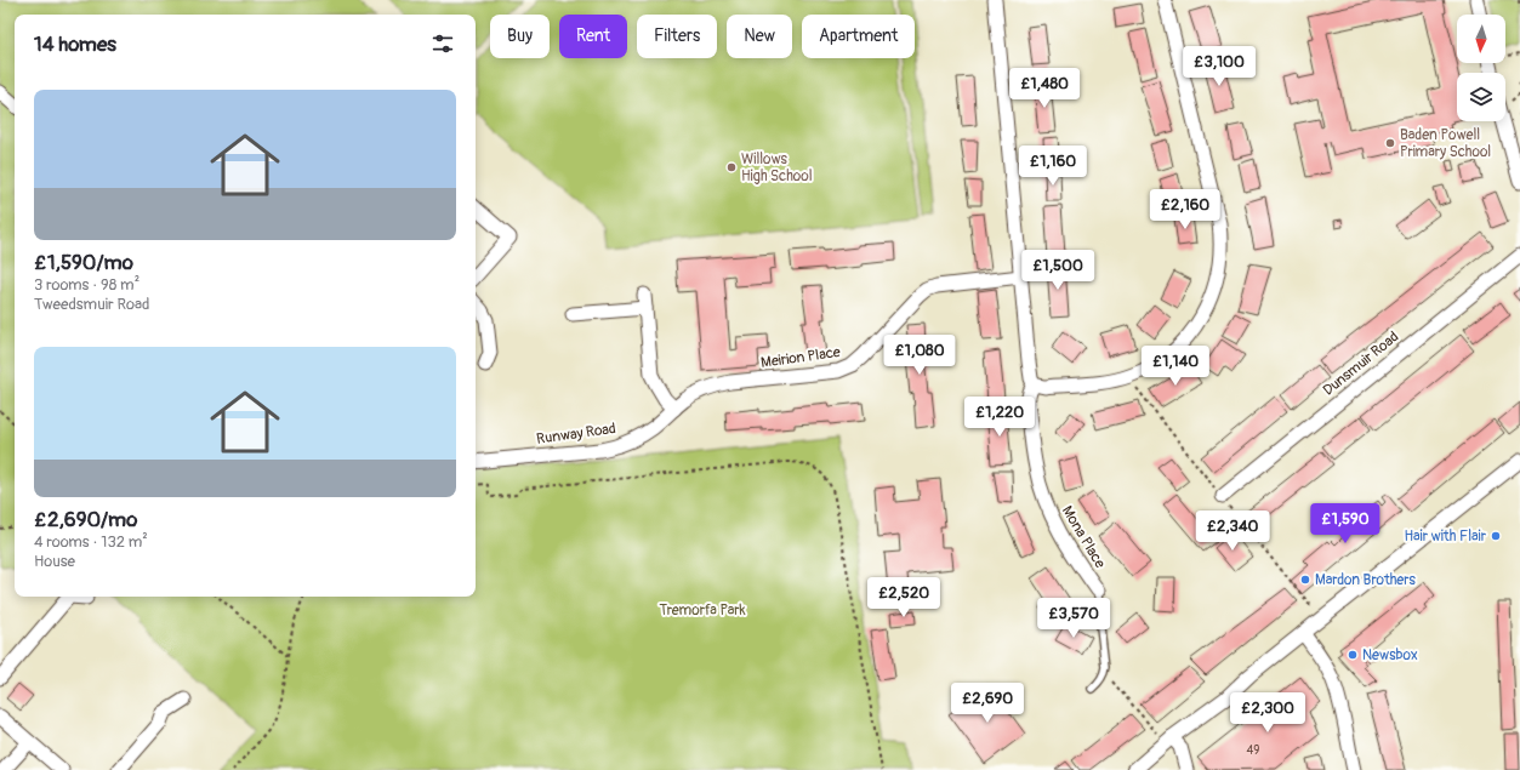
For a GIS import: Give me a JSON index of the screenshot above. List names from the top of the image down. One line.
{"streets":{"street":["Meirion Place","Dunsmuir Road","Runway Road","Mona Place"]},"crossings":[["Meirion Place","Runway Road"]],"parks":["Tremorfa Park"],"places":["Baden Powell Primary School","Willows High School","Hair with Flair","Mardon Brothers","Newsbox"],"house_numbers":["49"],"north":"bottom","page":{"chip":["Buy","Rent","Filters","New","Apartment"],"heading":"14 homes","price":["£3,100","£1,480","£1,160","£2,160","£1,500","£1,080","£1,140","£1,220","£1,590","£2,340","£2,520","£3,570","£2,690","£2,300"],"list":[{"name":"£1,590/mo","note":"3 rooms · 98 m² · Tweedsmuir Road"},{"name":"£2,690/mo","note":"4 rooms · 132 m² · House"}]}}
